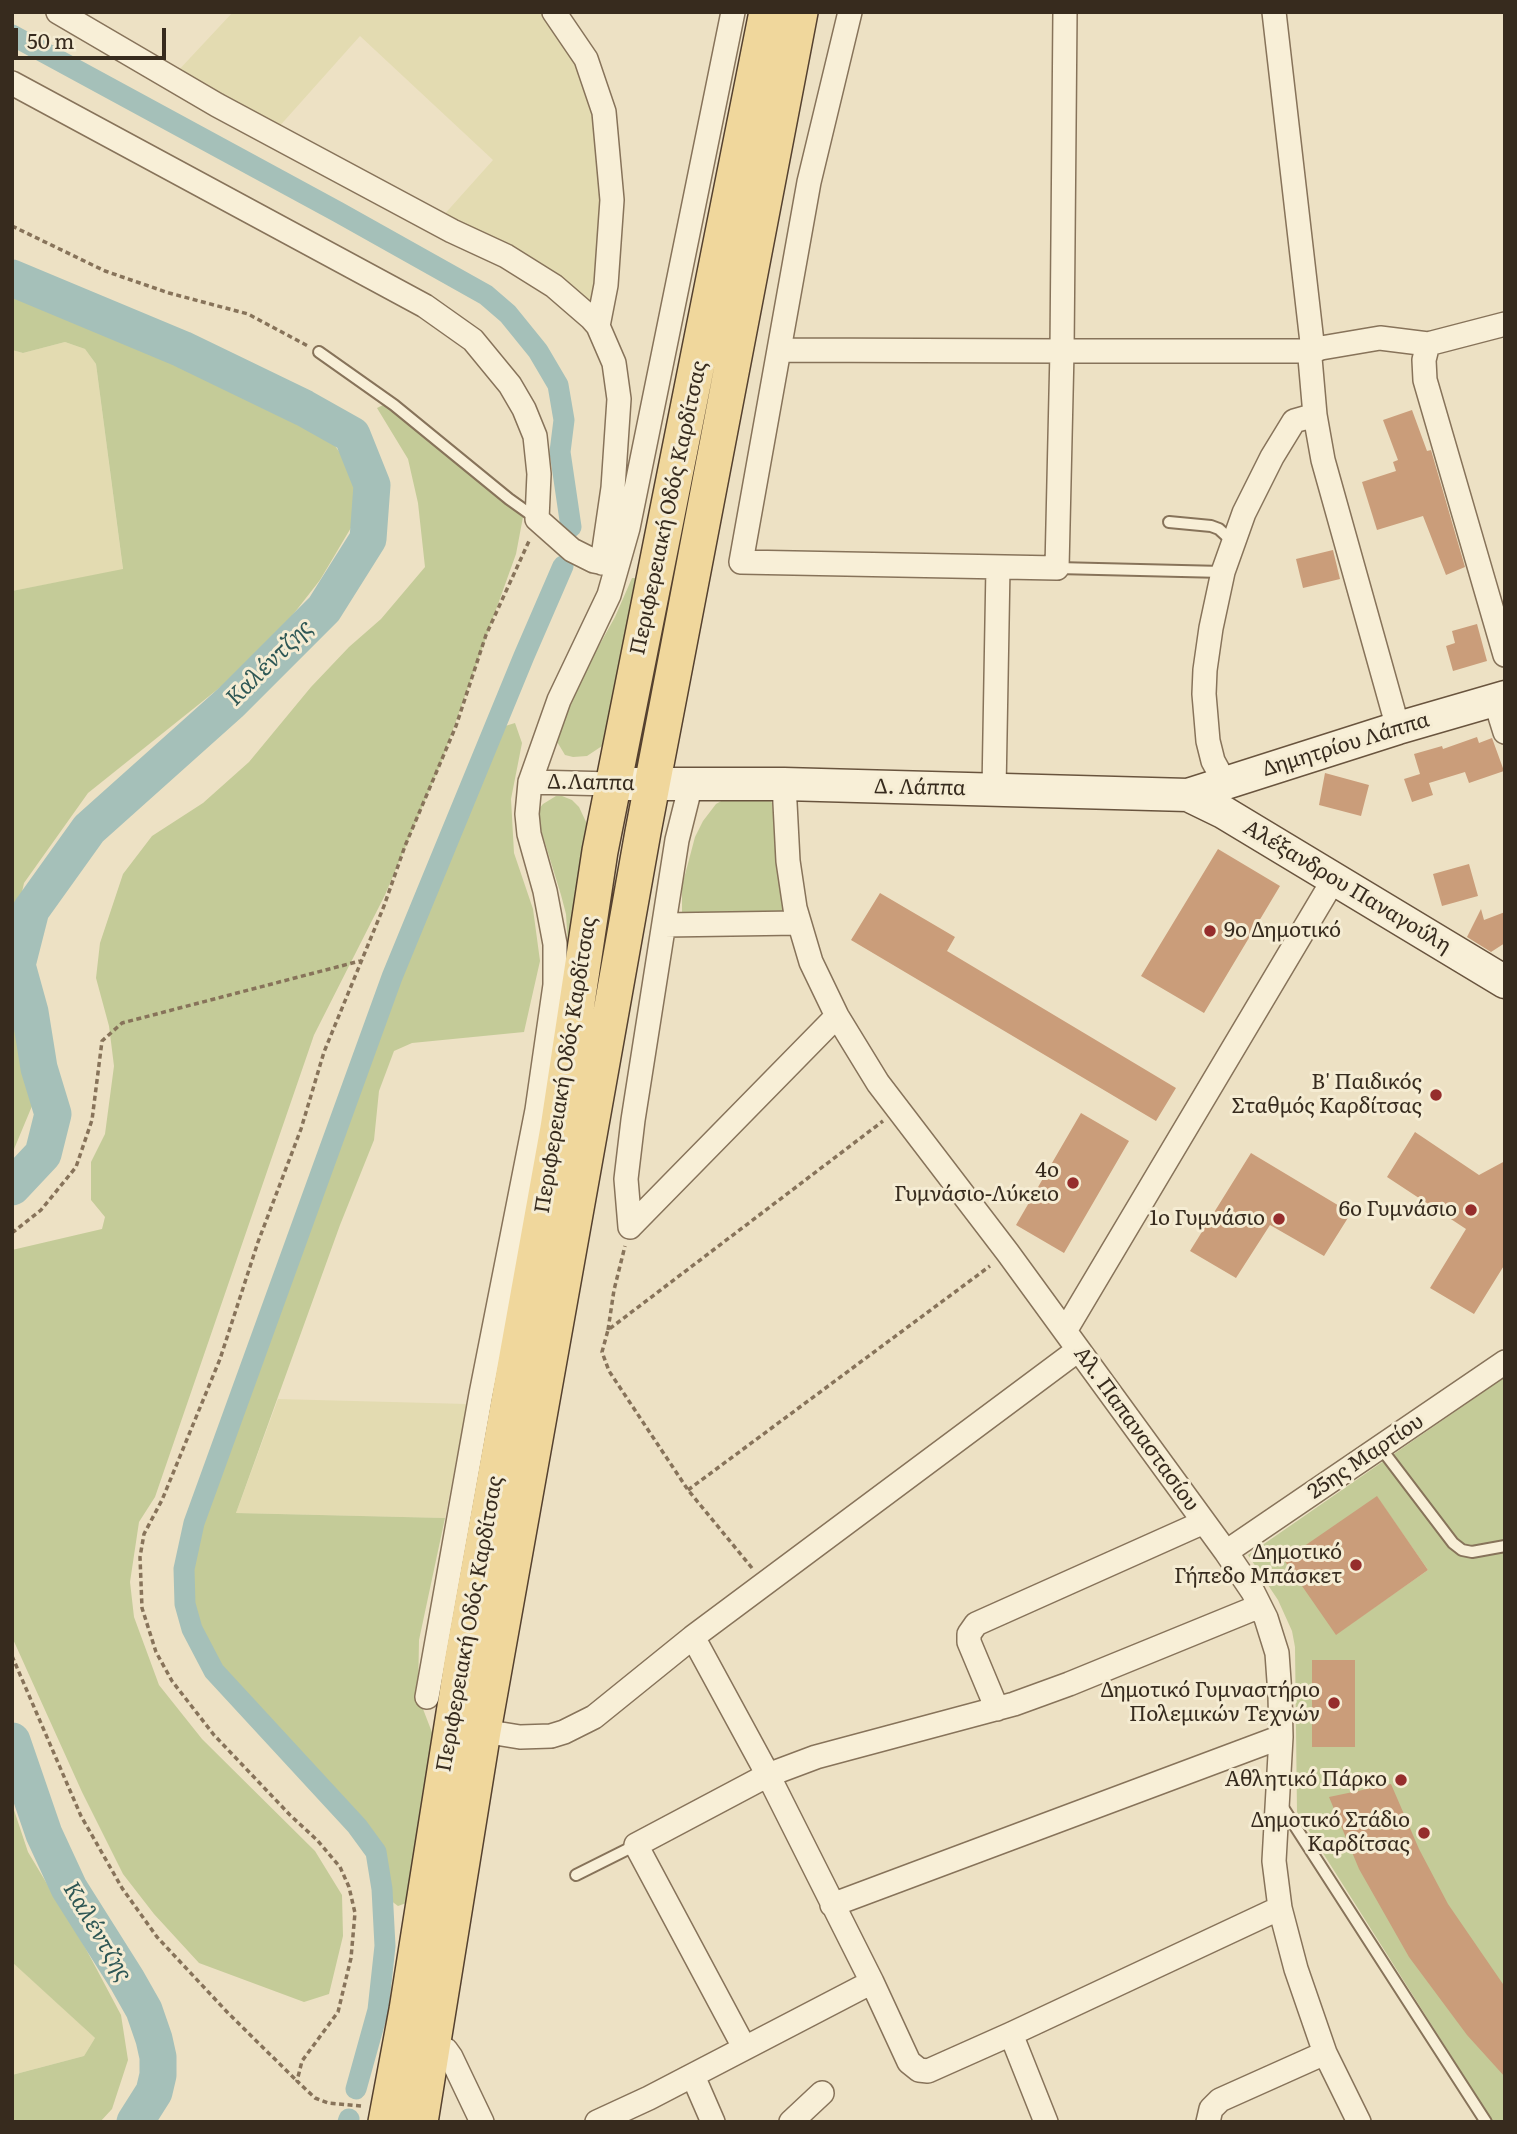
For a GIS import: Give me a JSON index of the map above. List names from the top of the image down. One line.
{"streets":{"main road":["Περιφερειακή Οδός Καρδίτσας"],"street":["Δημητρίου Λάππα","Δ.Λαππα","Δ. Λάππα","Αλέξανδρου Παναγούλη","Αλ. Παπαναστασίου","25ης Μαρτίου"]},"crossings":[["Περιφερειακή Οδός Καρδίτσας","Δ.Λαππα"],["Περιφερειακή Οδός Καρδίτσας","Δ. Λάππα"],["Δημητρίου Λάππα","Δ. Λάππα"],["Δημητρίου Λάππα","Αλέξανδρου Παναγούλη"],["Δ.Λαππα","Δ. Λάππα"],["Δ. Λάππα","Αλέξανδρου Παναγούλη"],["Δ. Λάππα","Αλ. Παπαναστασίου"],["Αλ. Παπαναστασίου","25ης Μαρτίου"]],"water":["Καλέντζης"],"places":["9ο Δημοτικό","Β' Παιδικός Σταθμός Καρδίτσας","4ο Γυμνάσιο-Λύκειο","6ο Γυμνάσιο","1ο Γυμνάσιο","Δημοτικό Γήπεδο Μπάσκετ","Δημοτικό Γυμναστήριο Πολεμικών Τεχνών","Αθλητικό Πάρκο","Δημοτικό Στάδιο Καρδίτσας"],"scale_bar":"50 m"}
